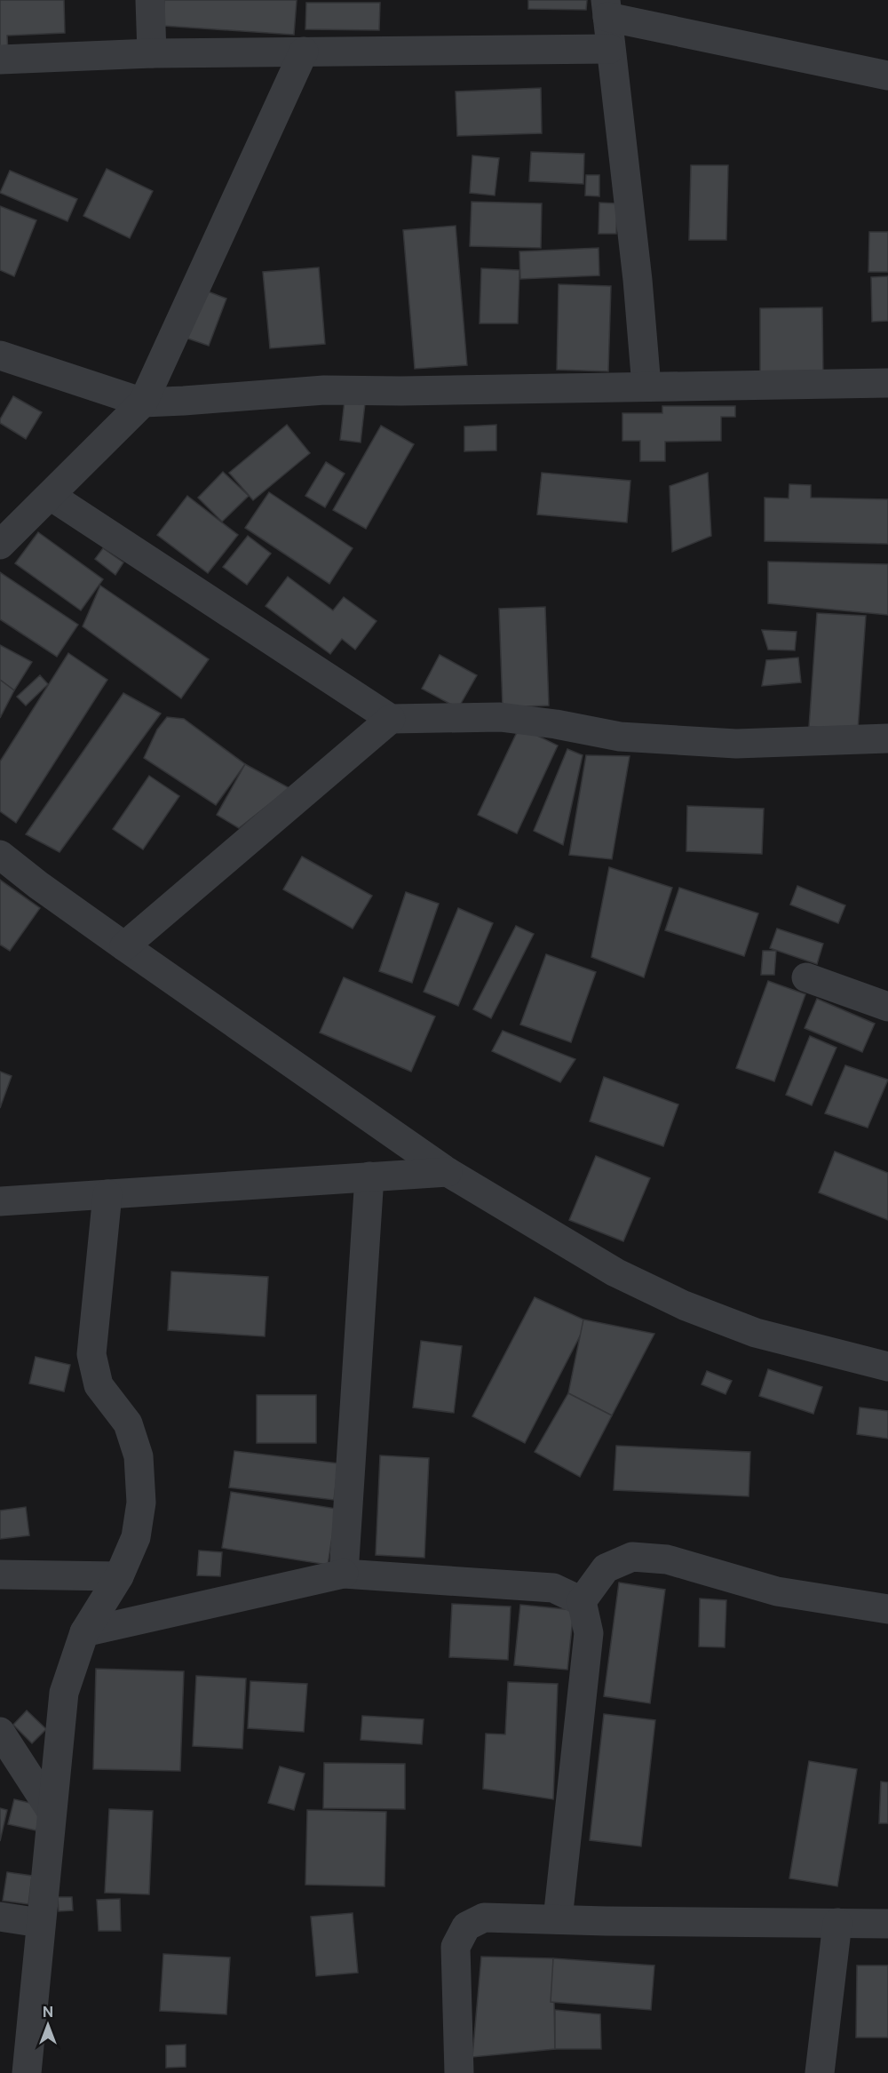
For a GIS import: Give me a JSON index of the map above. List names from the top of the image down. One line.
{"north":"top"}
